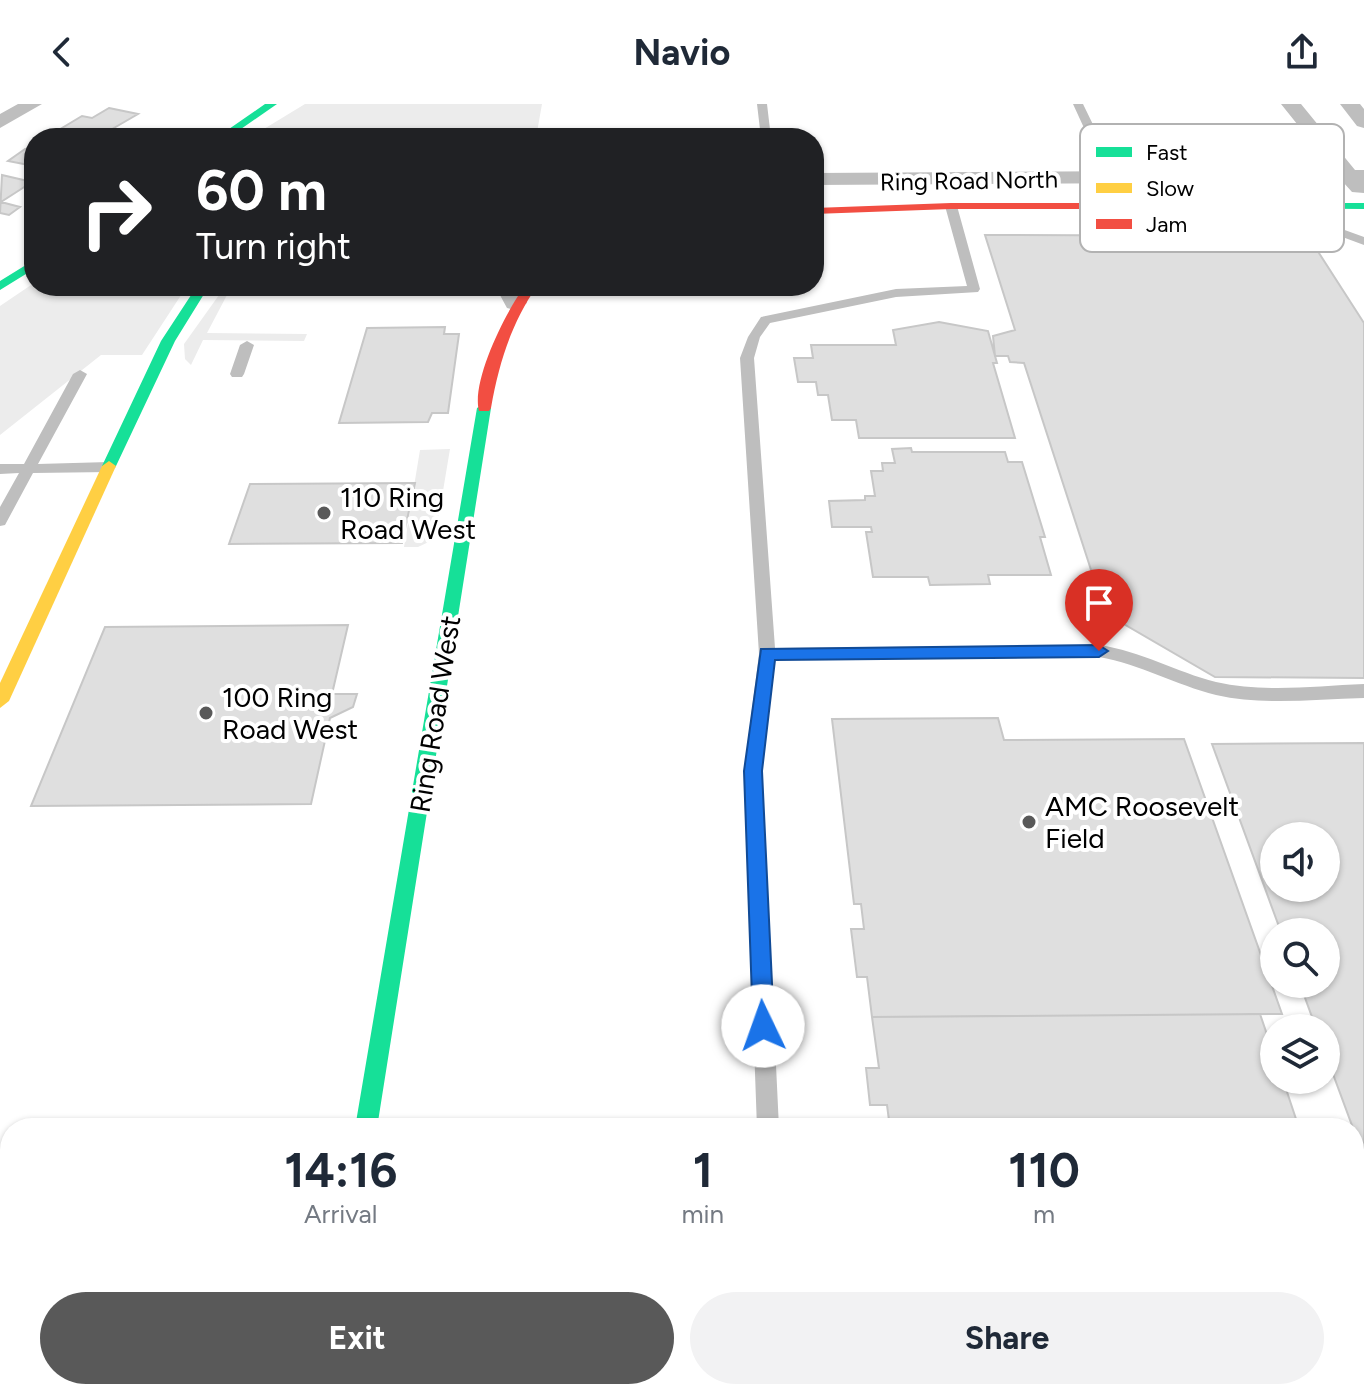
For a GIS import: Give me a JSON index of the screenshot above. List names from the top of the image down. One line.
{"streets":{"street":["Ring Road North","Ring Road West"]},"places":["110 Ring Road West","100 Ring Road West","AMC Roosevelt Field"],"legend":["Fast","Slow","Jam"],"page":{"header":"Navio","turn":["60 m","Turn right"],"eta":["14:16","Arrival","1","min","110","m"],"buttons":["Exit","Share"]}}
